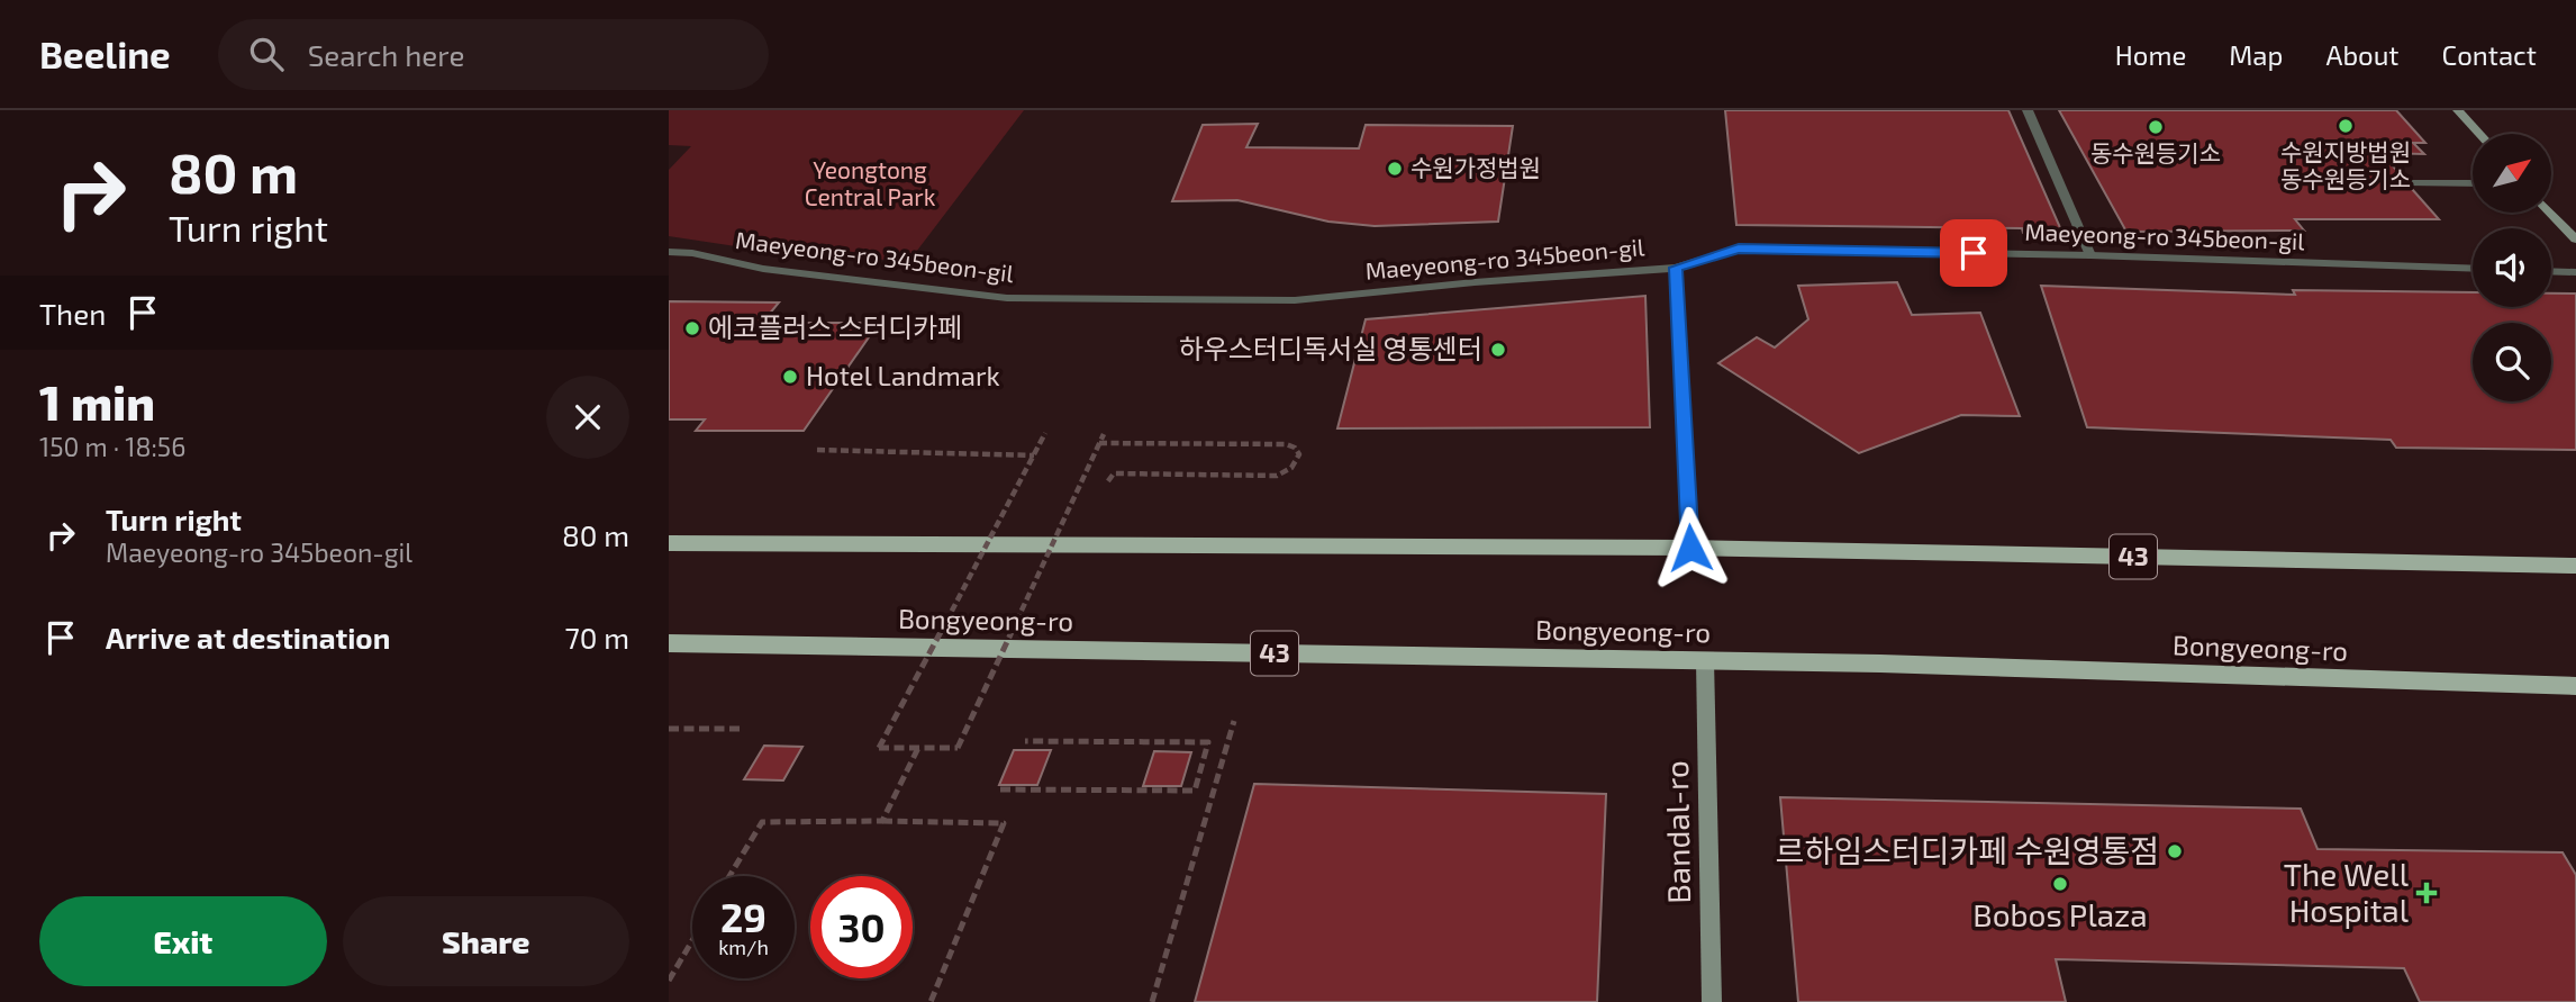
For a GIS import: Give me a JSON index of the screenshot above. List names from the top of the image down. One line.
{"streets":{"main road":["43","Bongyeong-ro"],"street":["Maeyeong-ro 345beon-gil","Bandal-ro"]},"crossings":[["Bongyeong-ro","Bandal-ro"]],"parks":["Yeongtong Central Park"],"places":{"other":["수원지방법원 동수원등기소","동수원등기소","수원가정법원","에코플러스 스터디카페","하우스터디독서실 영통센터","Hotel Landmark","르하임스터디카페 수원영통점","Bobos Plaza"],"health":["The Well Hospital"]},"north":"top right","page":{"header":"Beeline","search":"Search here","nav":["Home","Map","About","Contact"],"turn":["80 m","Turn right"],"then":"Then","heading":["1 min","150 m · 18:56"],"list":[{"name":"Turn right","note":"Maeyeong-ro 345beon-gil","value":"80 m"},{"name":"Arrive at destination","value":"70 m"}],"speed":"29 km/h","limit":"30","buttons":["Exit","Share"]}}
